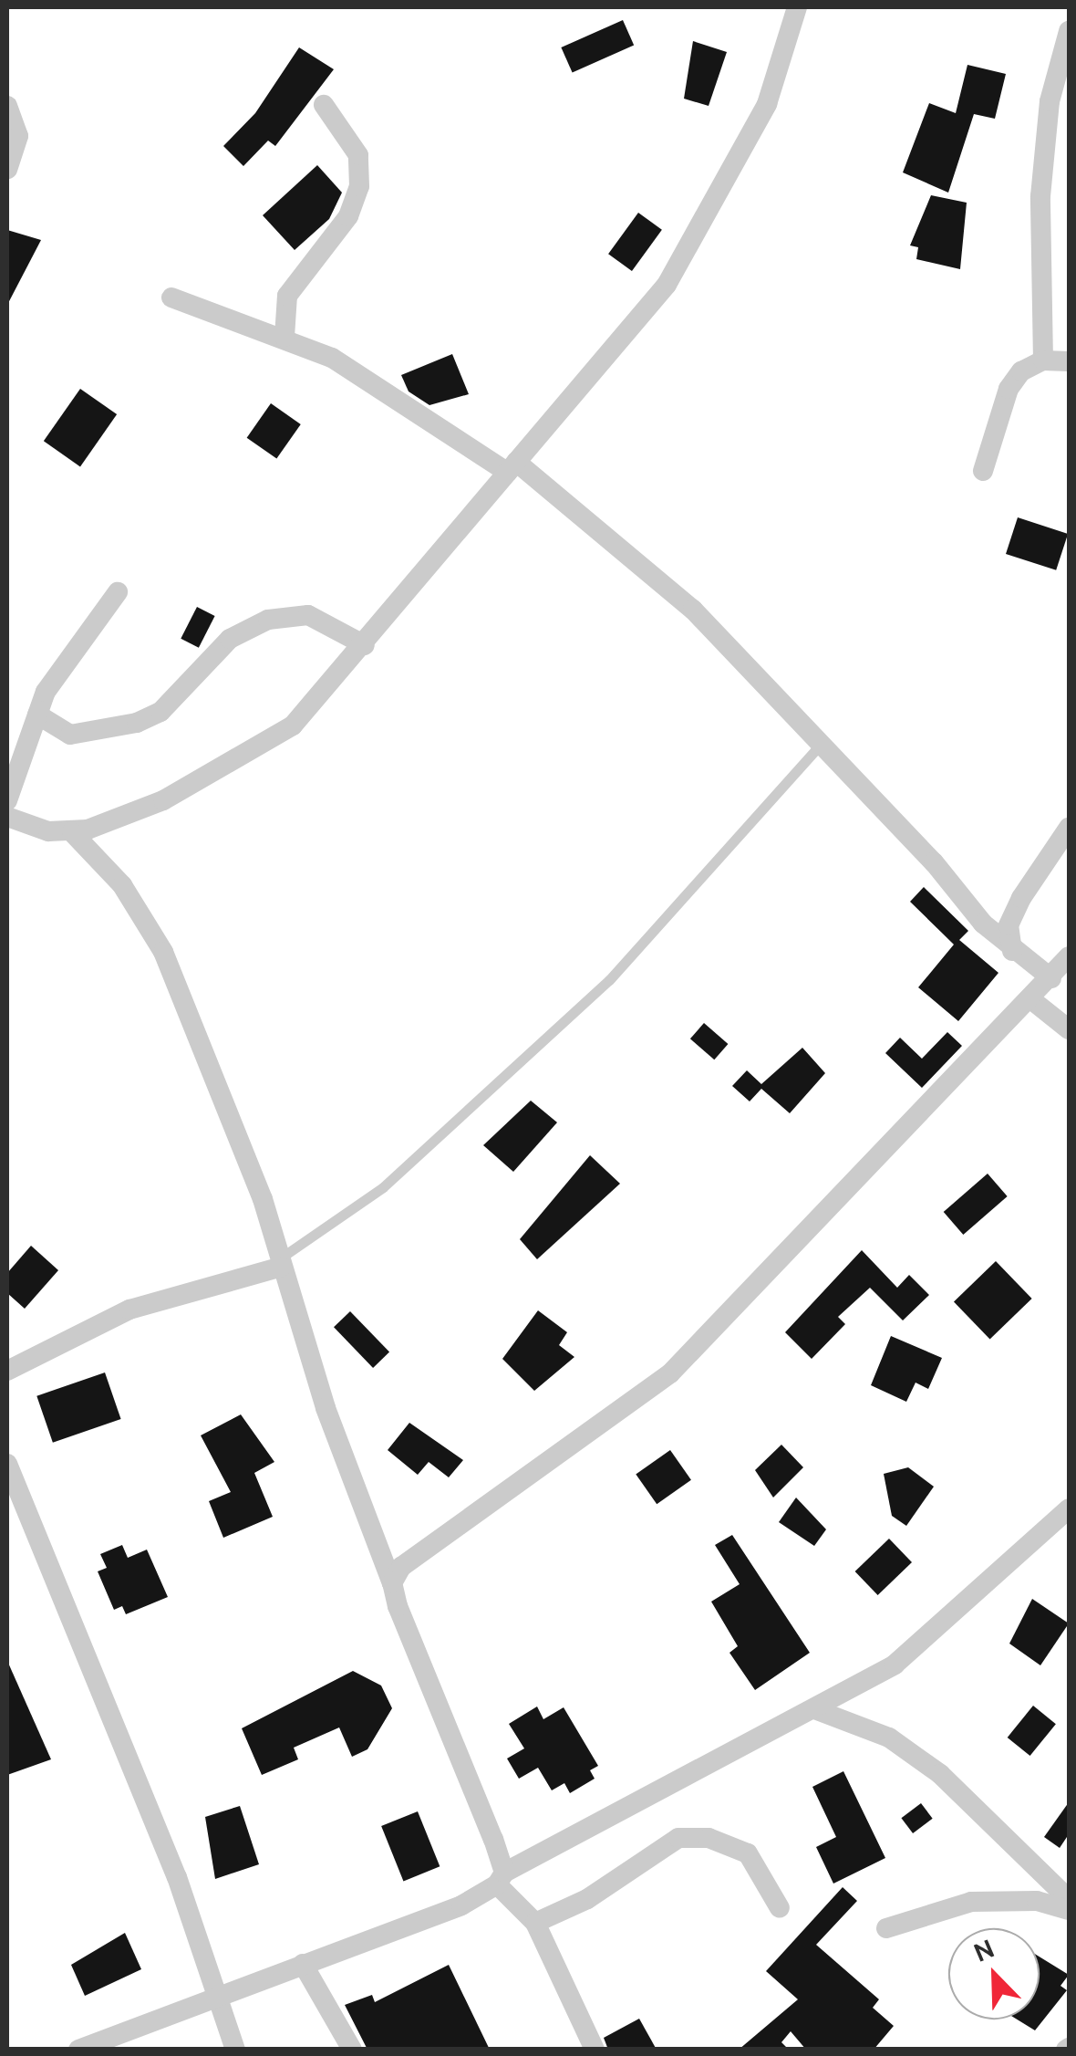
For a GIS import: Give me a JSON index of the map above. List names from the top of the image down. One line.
{"north":"top left"}
